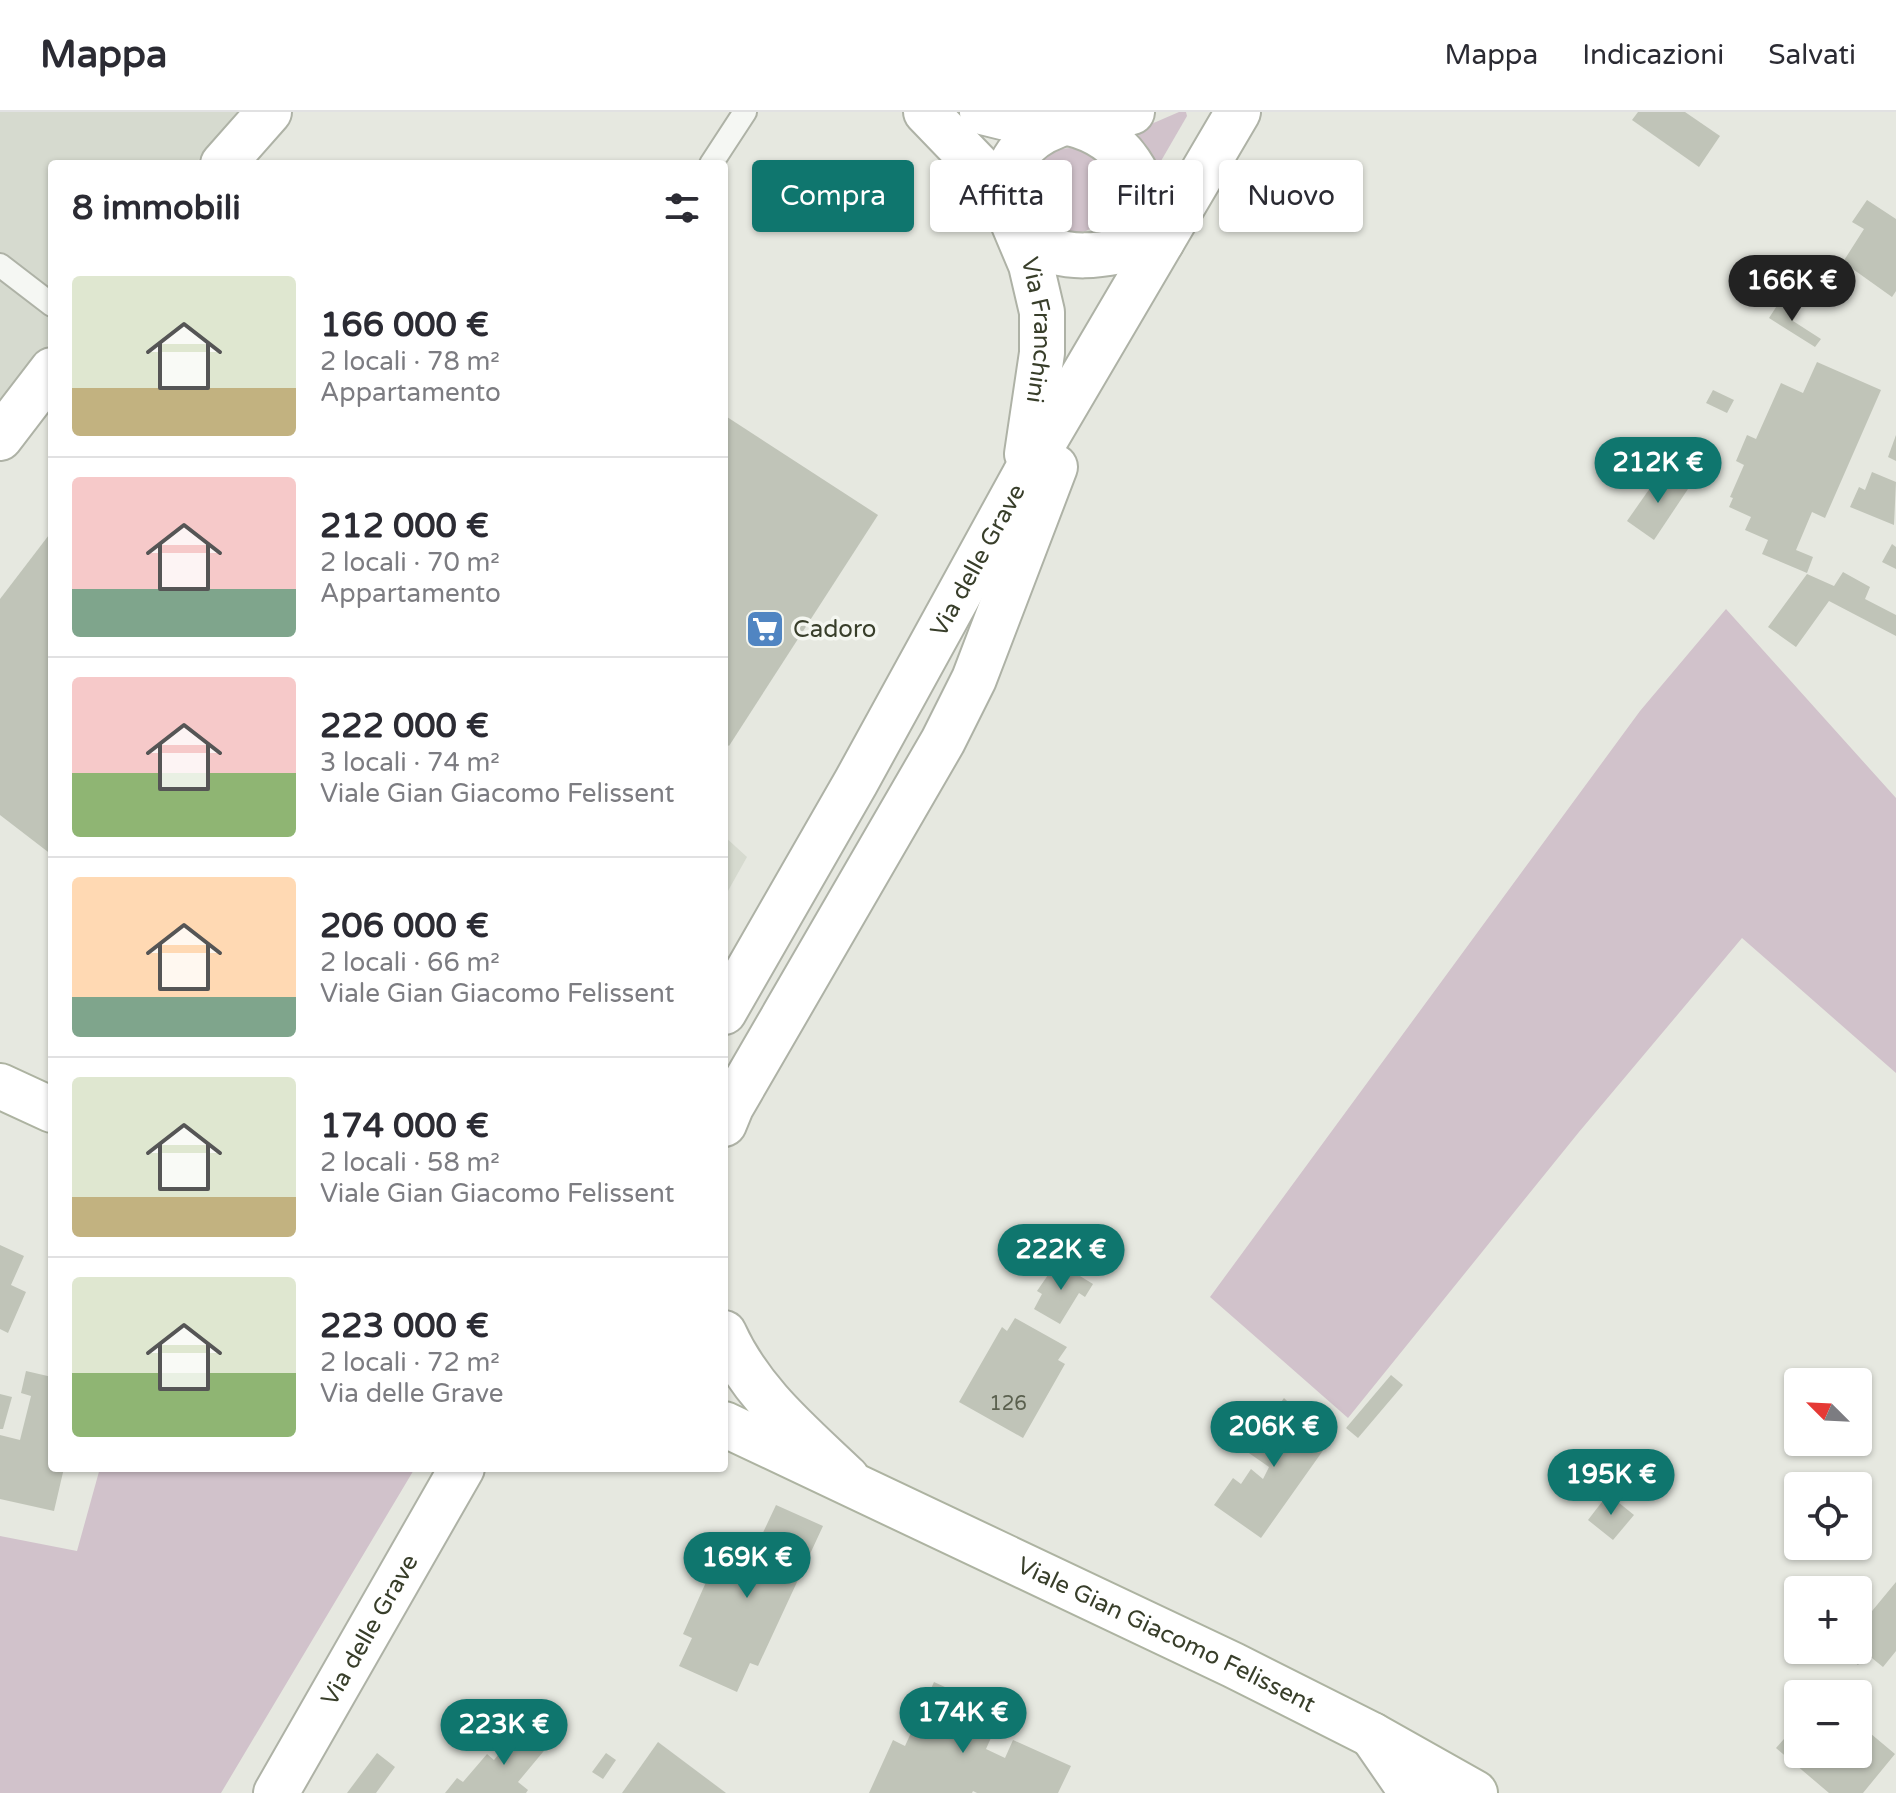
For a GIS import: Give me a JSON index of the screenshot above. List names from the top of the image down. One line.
{"streets":{"main road":["Via Franchini","Via delle Grave","Viale Gian Giacomo Felissent"]},"crossings":[["Via Franchini","Via delle Grave"]],"places":{"supermarket":["Cadoro"]},"house_numbers":["126"],"north":"top left","page":{"header":"Mappa","nav":["Mappa","Indicazioni","Salvati"],"chip":["Compra","Affitta","Filtri","Nuovo"],"heading":"8 immobili","price":["166K €","212K €","222K €","206K €","195K €","169K €","174K €","223K €"],"list":[{"name":"166 000 €","note":"2 locali · 78 m² · Appartamento"},{"name":"212 000 €","note":"2 locali · 70 m² · Appartamento"},{"name":"222 000 €","note":"3 locali · 74 m² · Viale Gian Giacomo Felissent"},{"name":"206 000 €","note":"2 locali · 66 m² · Viale Gian Giacomo Felissent"},{"name":"174 000 €","note":"2 locali · 58 m² · Viale Gian Giacomo Felissent"},{"name":"223 000 €","note":"2 locali · 72 m² · Via delle Grave"}],"map_buttons":["+","−"]}}
